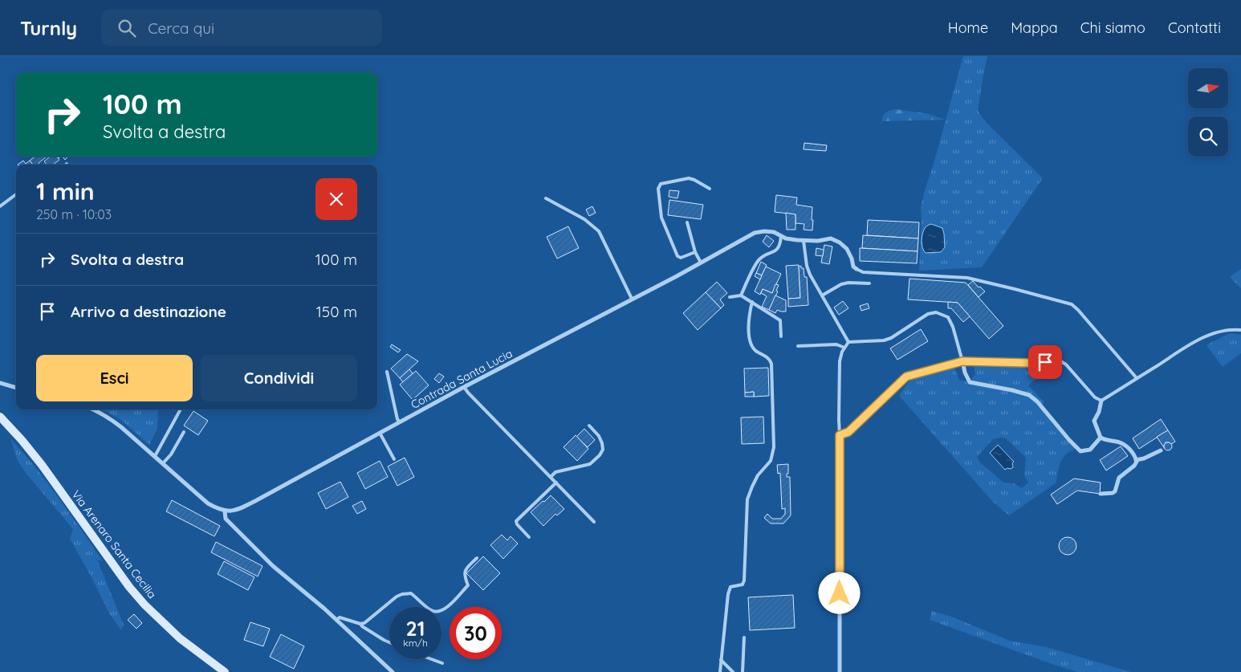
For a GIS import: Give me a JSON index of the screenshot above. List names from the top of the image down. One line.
{"streets":{"street":["Contrada Santa Lucia","Via Arenaro Santa Cecilia"]},"north":"right","page":{"header":"Turnly","search":"Cerca qui","nav":["Home","Mappa","Chi siamo","Contatti"],"turn":["100 m","Svolta a destra"],"heading":["1 min","250 m · 10:03"],"list":[{"name":"Svolta a destra","value":"100 m"},{"name":"Arrivo a destinazione","value":"150 m"}],"buttons":["Esci","Condividi"],"speed":"21 km/h","limit":"30"}}
